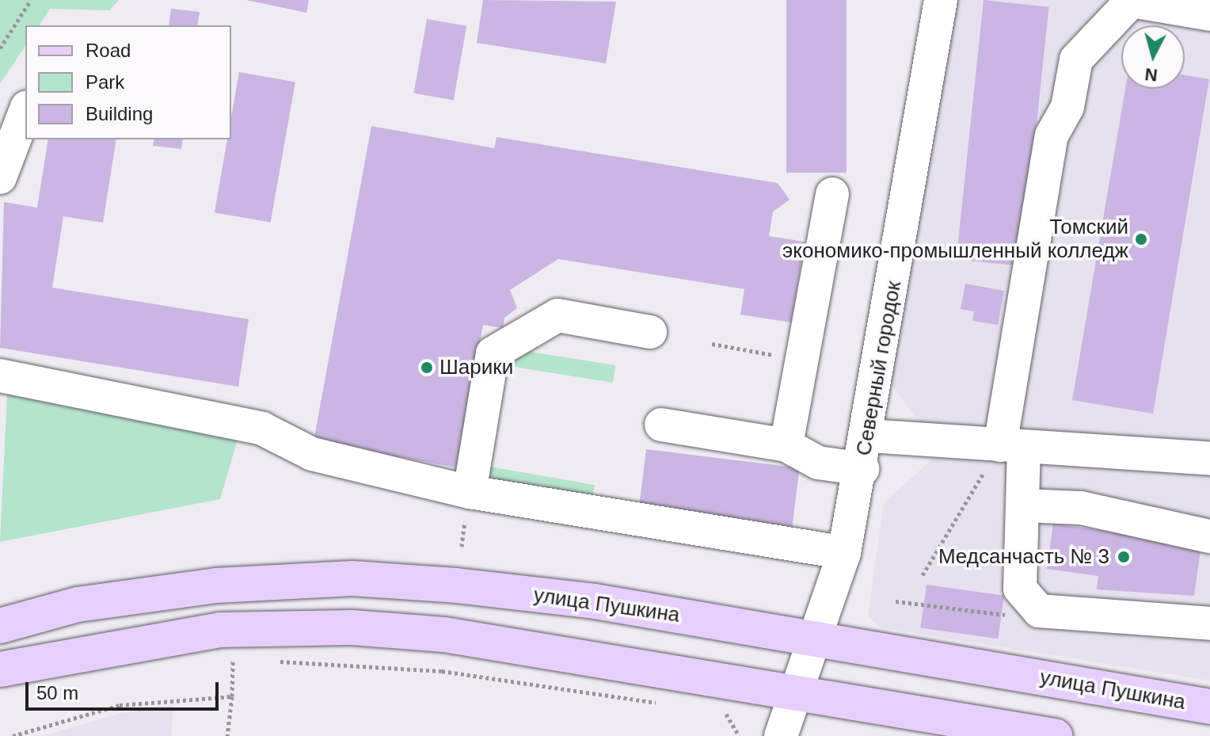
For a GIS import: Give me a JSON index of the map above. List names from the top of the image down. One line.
{"streets":{"main road":["улица Пушкина"],"street":["Северный городок"]},"crossings":[["Северный городок","улица Пушкина"]],"places":["Томский экономико-промышленный колледж","Шарики","Медсанчасть № 3"],"legend":["Road","Park","Building"],"scale_bar":"50 m","north":"bottom"}
